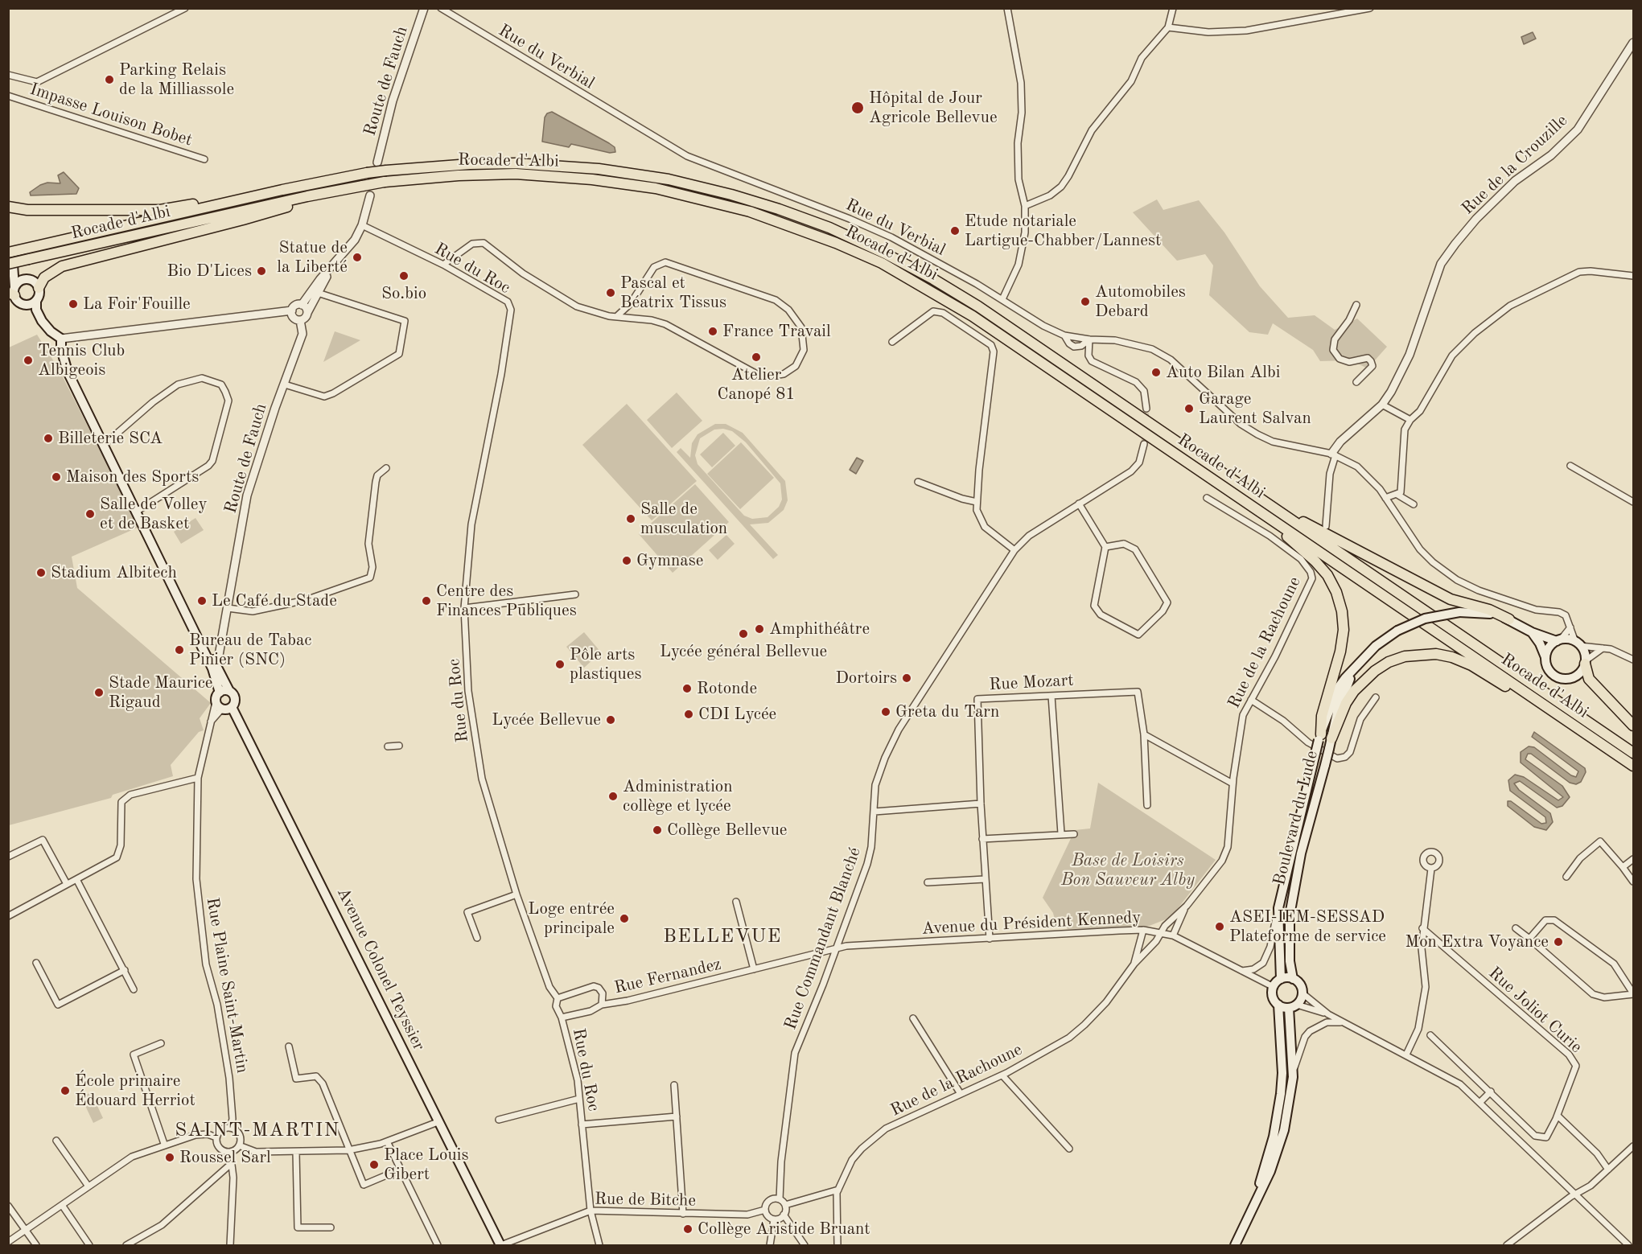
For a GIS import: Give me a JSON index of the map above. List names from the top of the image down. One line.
{"streets":{"highway":["Rocade d'Albi"],"main road":["Boulevard du Lude","Avenue Colonel Teyssier"],"street":["Rue du Verbial","Route de Fauch","Impasse Louison Bobet","Rue de la Crouzille","Rue du Roc","Rue de la Rachoune","Rue Mozart","Avenue du Président Kennedy","Rue Commandant Blanché","Rue Fernandez","Rue Plaine Saint-Martin","Rue Joliot Curie","Rue de Bitche"]},"crossings":[["Rue du Verbial","Rue de la Crouzille"],["Rue du Verbial","Boulevard du Lude"],["Rue du Roc","Rue Fernandez"],["Rue du Roc","Rue de Bitche"],["Rue de la Rachoune","Avenue du Président Kennedy"],["Boulevard du Lude","Avenue du Président Kennedy"],["Avenue du Président Kennedy","Rue Commandant Blanché"],["Avenue du Président Kennedy","Rue Fernandez"],["Rue Commandant Blanché","Rue Fernandez"],["Rue Commandant Blanché","Rue de Bitche"],["Avenue Colonel Teyssier","Rue Plaine Saint-Martin"],["Avenue Colonel Teyssier","Rue de Bitche"]],"districts":["BELLEVUE","SAINT-MARTIN"],"parks":["Base de Loisirs Bon Sauveur Alby"],"places":["Parking Relais de la Milliassole","Hôpital de Jour Agricole Bellevue","Etude notariale Lartigue-Chabber/Lannest","Statue de la Liberté","Bio D'Lices","So.bio","Pascal et Béatrix Tissus","Automobiles Debard","La Foir'Fouille","France Travail","Atelier Canopé 81","Tennis Club Albigeois","Auto Bilan Albi","Garage Laurent Salvan","Billeterie SCA","Maison des Sports","Salle de Volley et de Basket","Salle de musculation","Gymnase","Stadium Albitech","Le Café du Stade","Centre des Finances Publiques","Amphithéâtre","Lycée général Bellevue","Bureau de Tabac Pinier (SNC)","Pôle arts plastiques","Dortoirs","Rotonde","Stade Maurice Rigaud","Greta du Tarn","CDI Lycée","Lycée Bellevue","Administration collège et lycée","Collège Bellevue","Loge entrée principale","ASEI-IEM-SESSAD Plateforme de service","Mon Extra Voyance","École primaire Édouard Herriot","Roussel Sarl","Place Louis Gibert","Collège Aristide Bruant"]}
